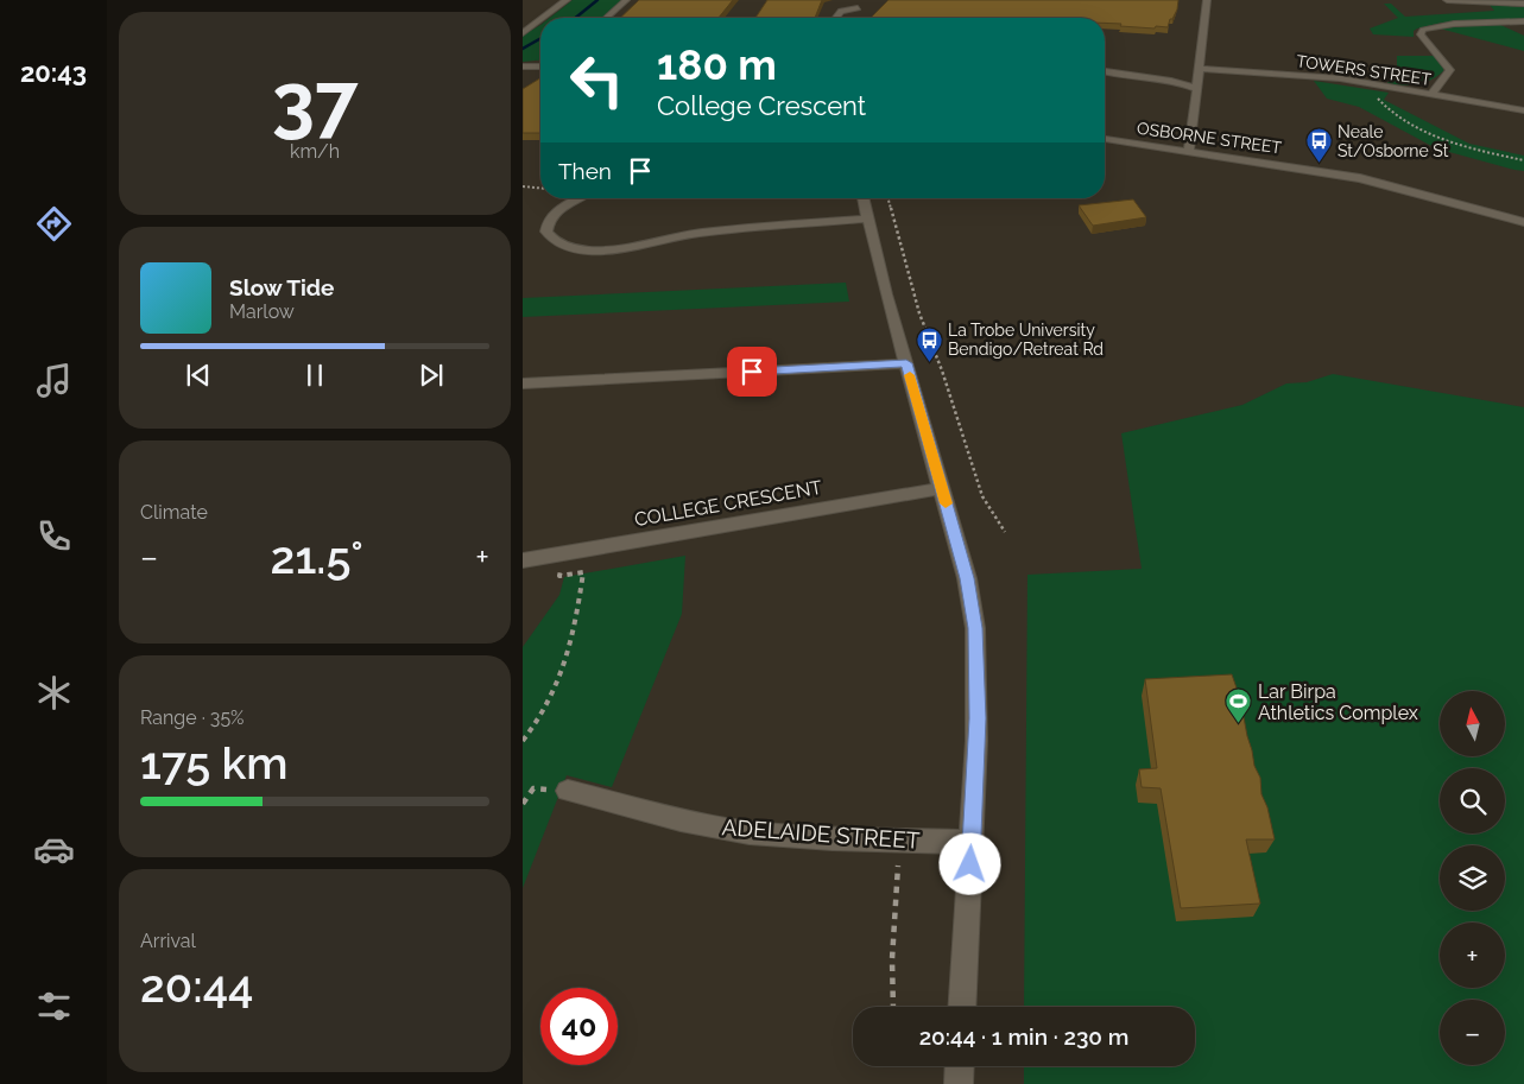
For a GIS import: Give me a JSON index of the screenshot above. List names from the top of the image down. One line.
{"streets":{"street":["TOWERS STREET","OSBORNE STREET","COLLEGE CRESCENT","ADELAIDE STREET"]},"places":{"bus stop":["Neale St/Osborne St","La Trobe University Bendigo/Retreat Rd"],"sports":["Lar Birpa Athletics Complex"]},"north":"top","page":{"tabs":"20:43","tile":[["37","km/h"],"Climate",["Range · 35%","175 km"],["Arrival","20:44"]],"turn":["180 m","College Crescent"],"then":"Then","song":["Slow Tide","Marlow"],"heat":["−","21.5°","+"],"map_buttons":["+","−"],"limit":"40","trip":"20:44 · 1 min · 230 m"}}
